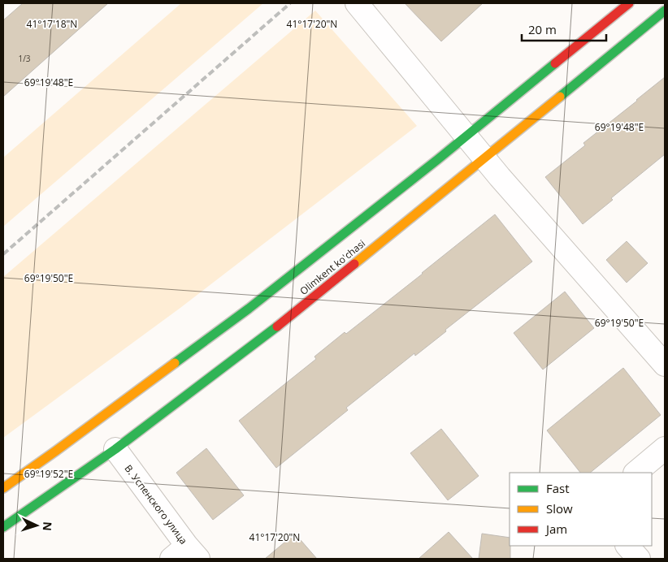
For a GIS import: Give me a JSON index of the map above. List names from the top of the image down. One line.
{"streets":{"main road":["Olimkent ko'chasi"],"street":["В. Успенского улица"]},"crossings":[["Olimkent ko'chasi","В. Успенского улица"]],"house_numbers":["1/3"],"legend":["Fast","Slow","Jam"],"scale_bar":"20 m","north":"right","coordinates":["41°17'18\"N","41°17'20\"N","69°19'48\"E","69°19'50\"E","69°19'52\"E"]}
